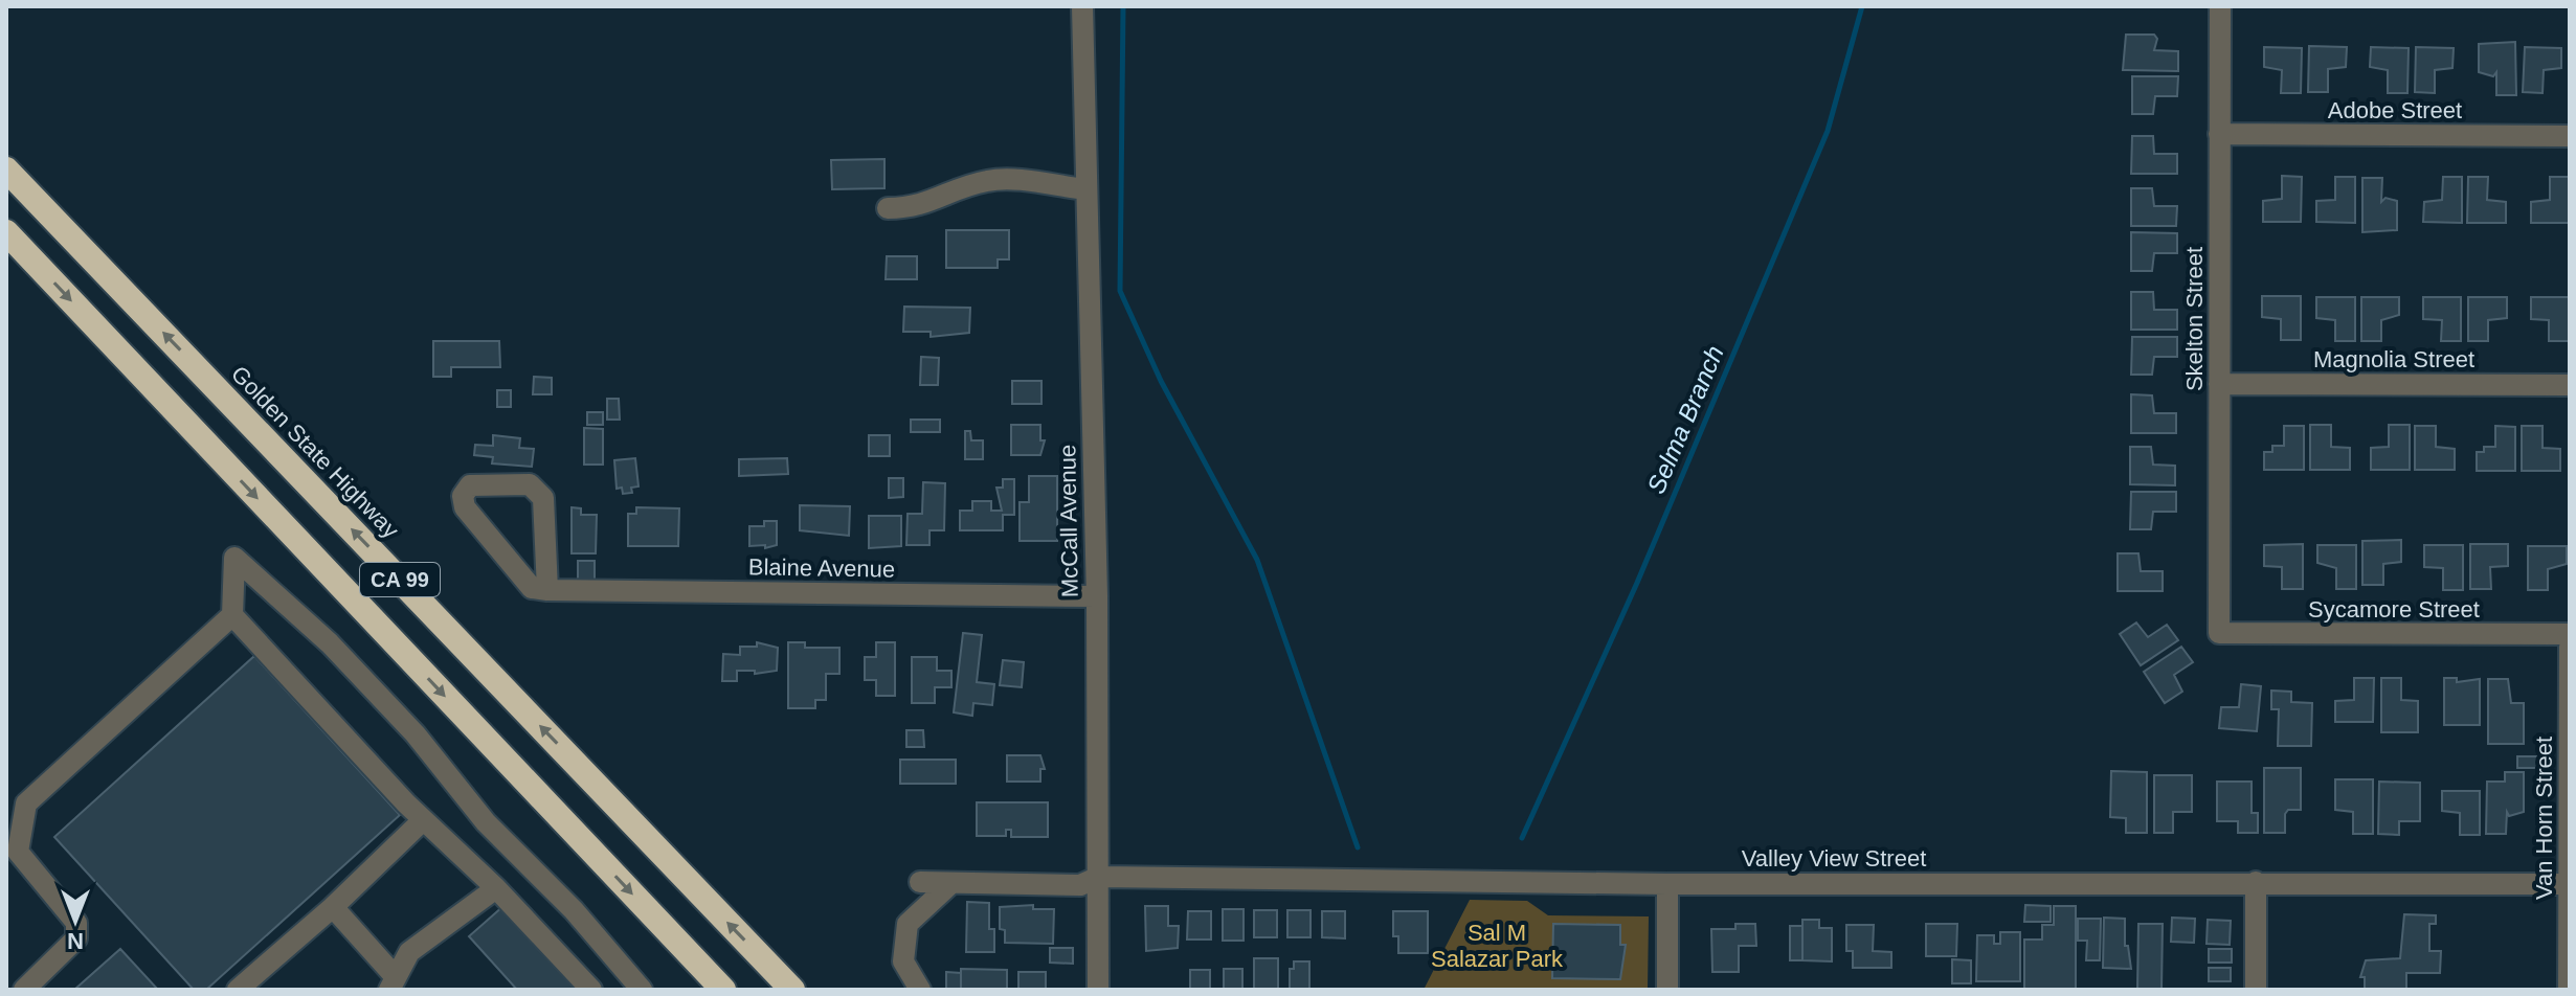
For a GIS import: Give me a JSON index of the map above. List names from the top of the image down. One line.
{"streets":{"highway":["Golden State Highway","CA 99"],"street":["Adobe Street","Skelton Street","Magnolia Street","McCall Avenue","Blaine Avenue","Sycamore Street","Van Horn Street","Valley View Street"]},"crossings":[["Adobe Street","Skelton Street"],["Skelton Street","Magnolia Street"],["Skelton Street","Sycamore Street"],["McCall Avenue","Blaine Avenue"],["McCall Avenue","Valley View Street"],["Van Horn Street","Valley View Street"]],"water":["Selma Branch"],"parks":["Sal M Salazar Park"],"north":"bottom"}
